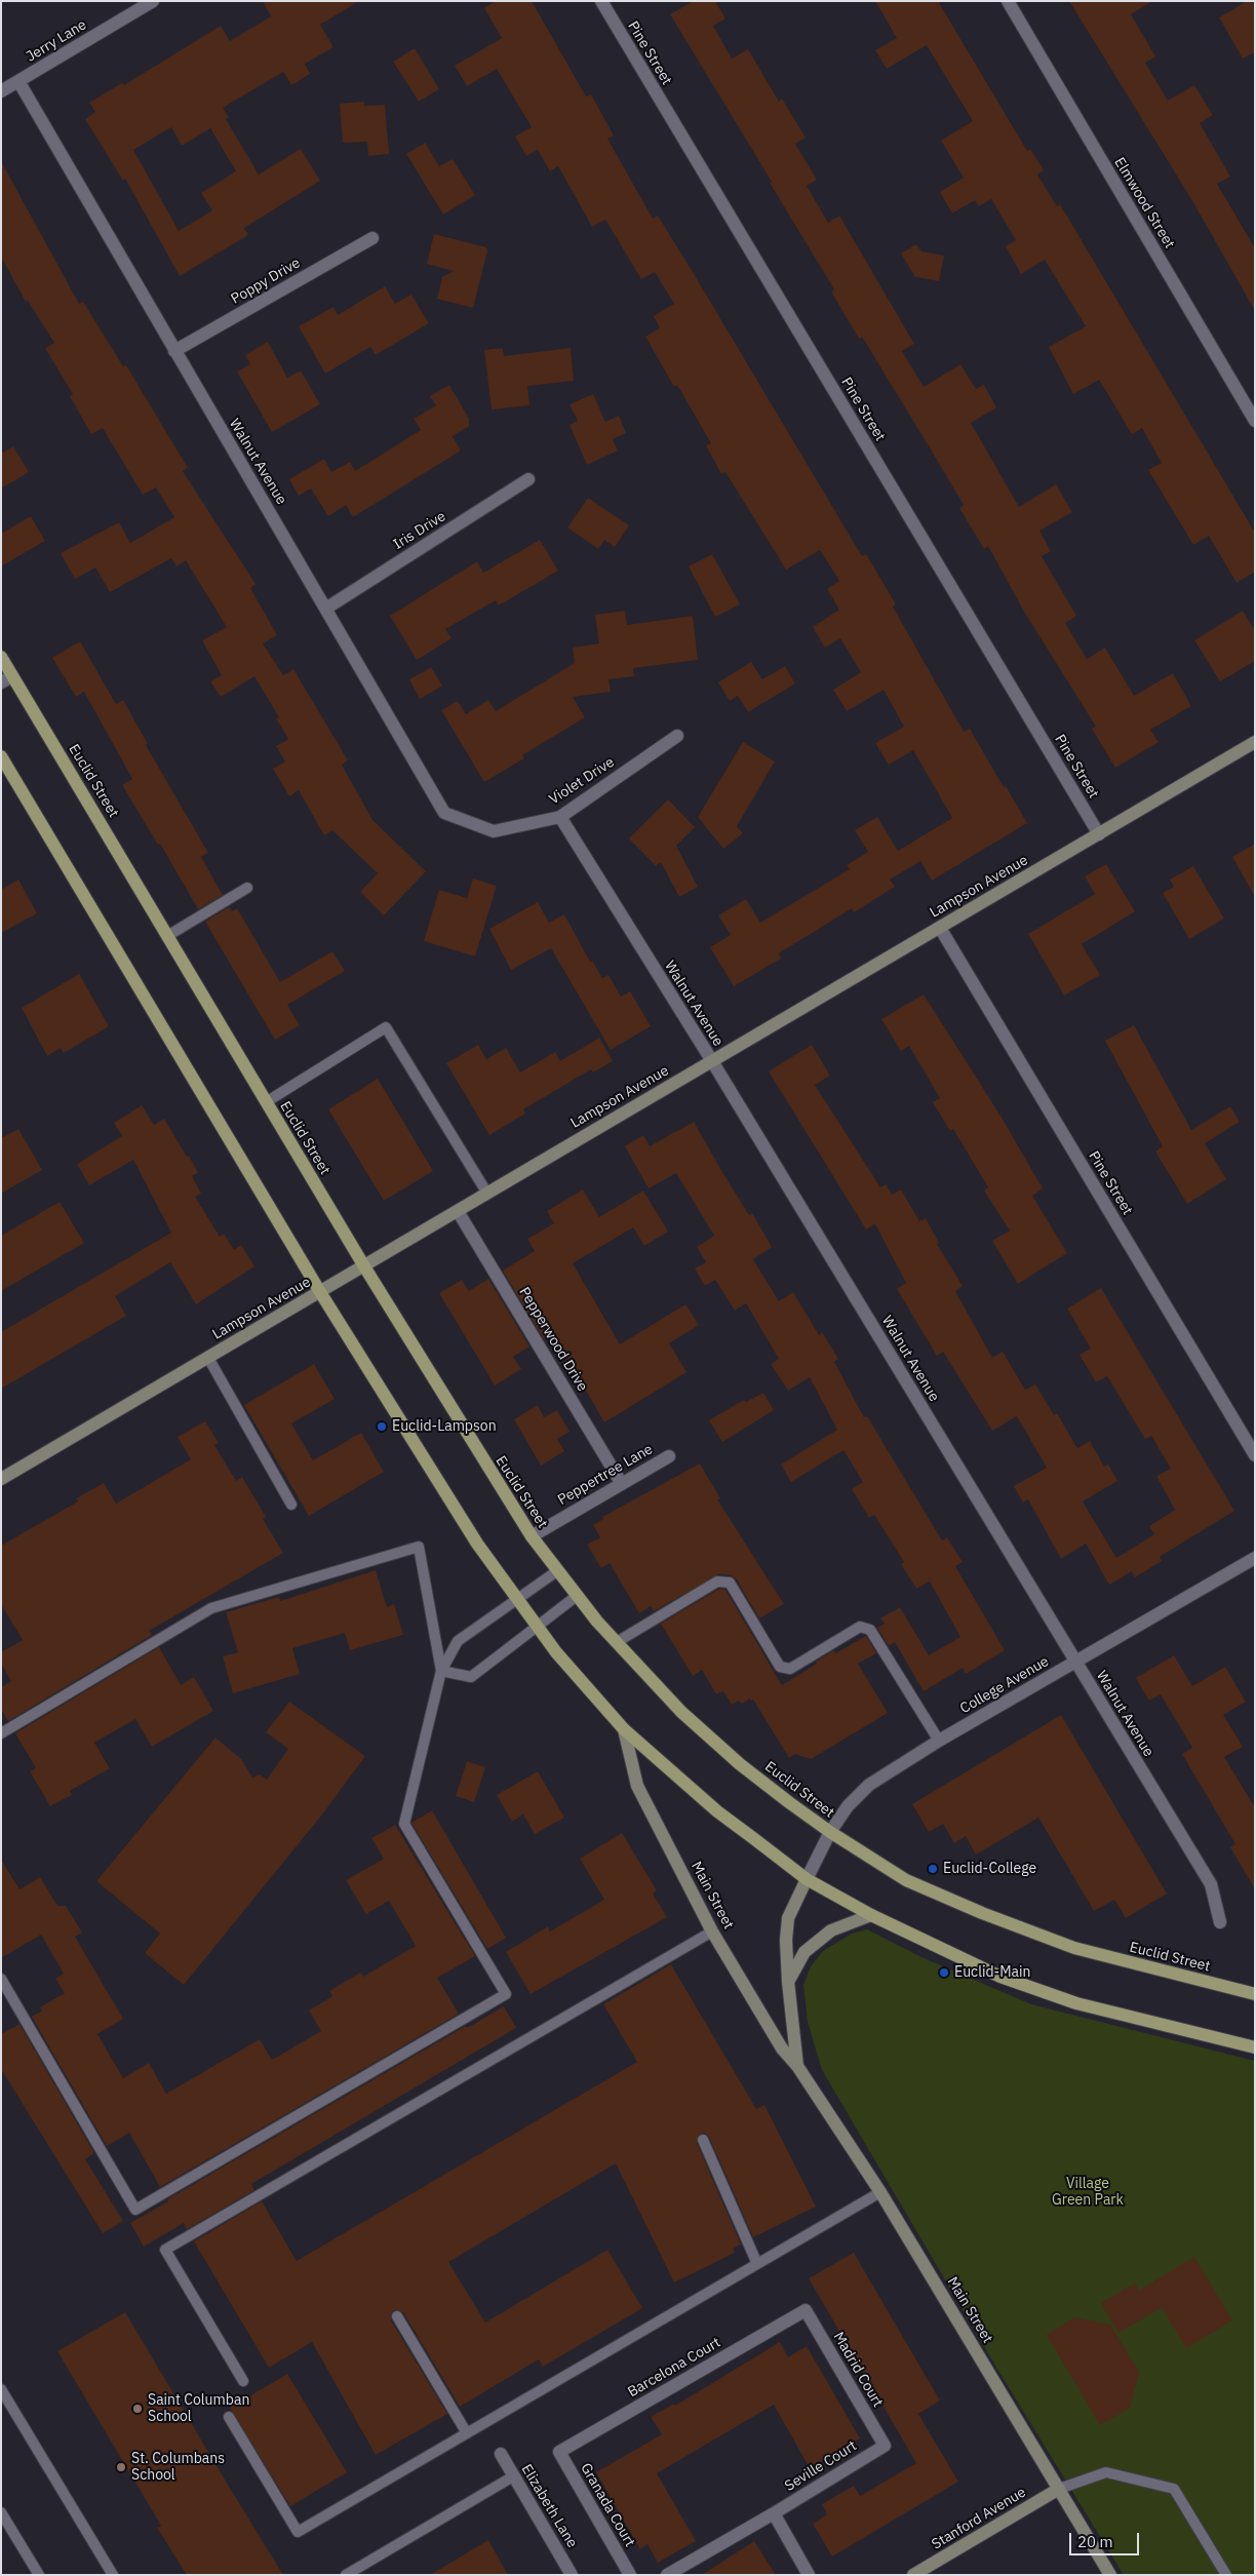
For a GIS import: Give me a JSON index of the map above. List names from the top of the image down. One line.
{"streets":{"main road":["Euclid Street"],"street":["Jerry Lane","Pine Street","Elmwood Street","Poppy Drive","Walnut Avenue","Iris Drive","Violet Drive","Lampson Avenue","Pepperwood Drive","Peppertree Lane","College Avenue","Main Street","Barcelona Court","Madrid Court","Seville Court","Granada Court","Elizabeth Lane","Stanford Avenue"]},"crossings":[["Jerry Lane","Walnut Avenue"],["Pine Street","Lampson Avenue"],["Poppy Drive","Walnut Avenue"],["Walnut Avenue","Iris Drive"],["Walnut Avenue","Violet Drive"],["Walnut Avenue","Lampson Avenue"],["Walnut Avenue","College Avenue"],["Euclid Street","Lampson Avenue"],["Euclid Street","Peppertree Lane"],["Euclid Street","College Avenue"],["Lampson Avenue","Pepperwood Drive"],["Pepperwood Drive","Peppertree Lane"],["College Avenue","Main Street"],["Main Street","Stanford Avenue"],["Barcelona Court","Madrid Court"],["Barcelona Court","Granada Court"],["Madrid Court","Seville Court"]],"parks":["Village Green Park"],"places":["Euclid-Lampson","Euclid-College","Euclid-Main","Saint Columban School","St. Columbans School"],"scale_bar":"20 m"}
